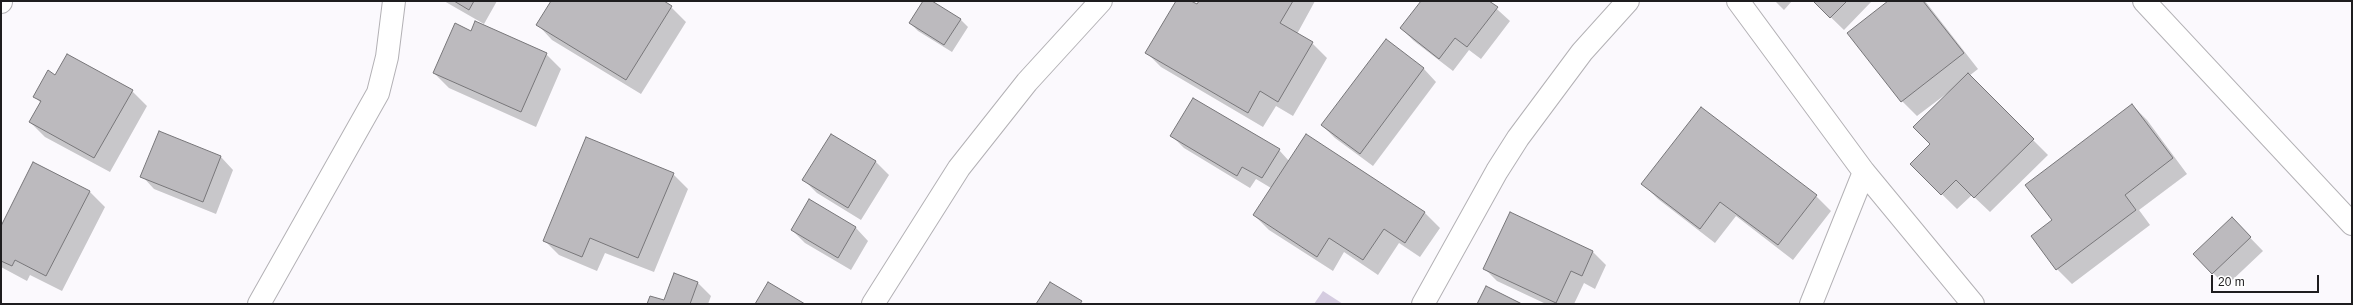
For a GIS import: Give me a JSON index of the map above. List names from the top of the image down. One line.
{"scale_bar":"20 m"}
